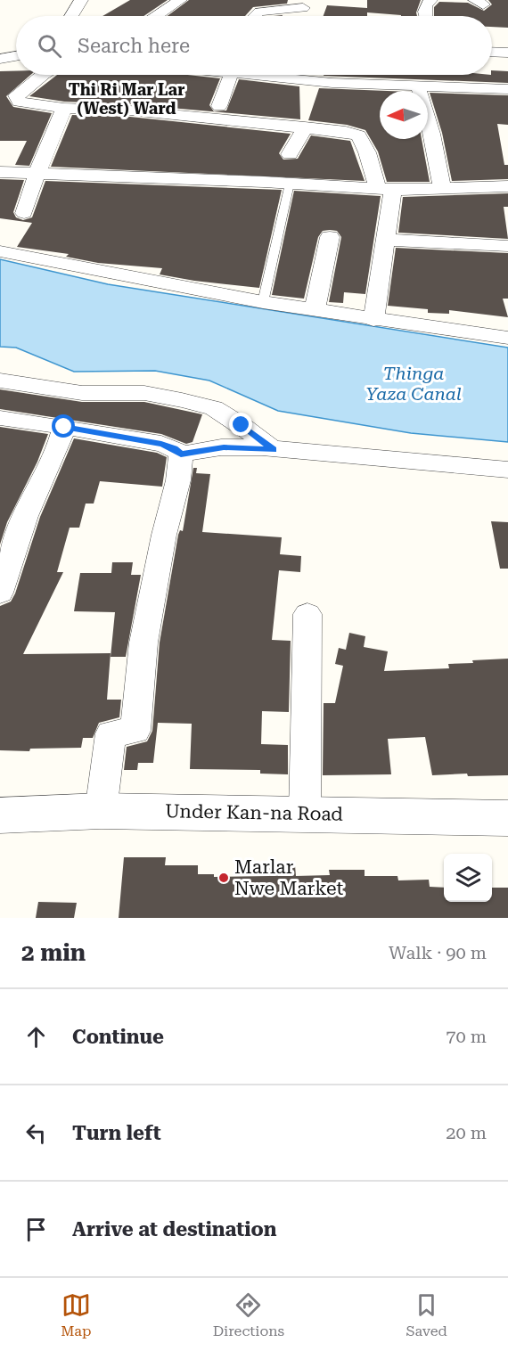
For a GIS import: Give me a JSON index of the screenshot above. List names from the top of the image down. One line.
{"streets":{"street":["Under Kan-na Road"]},"districts":["Thi Ri Mar Lar (West) Ward"],"water":["Thinga Yaza Canal"],"places":["Marlar Nwe Market"],"north":"left","page":{"search":"Search here","heading":["2 min","Walk · 90 m"],"list":[["Continue","70 m"],["Turn left","20 m"],"Arrive at destination"],"nav":["Map","Directions","Saved"]}}
